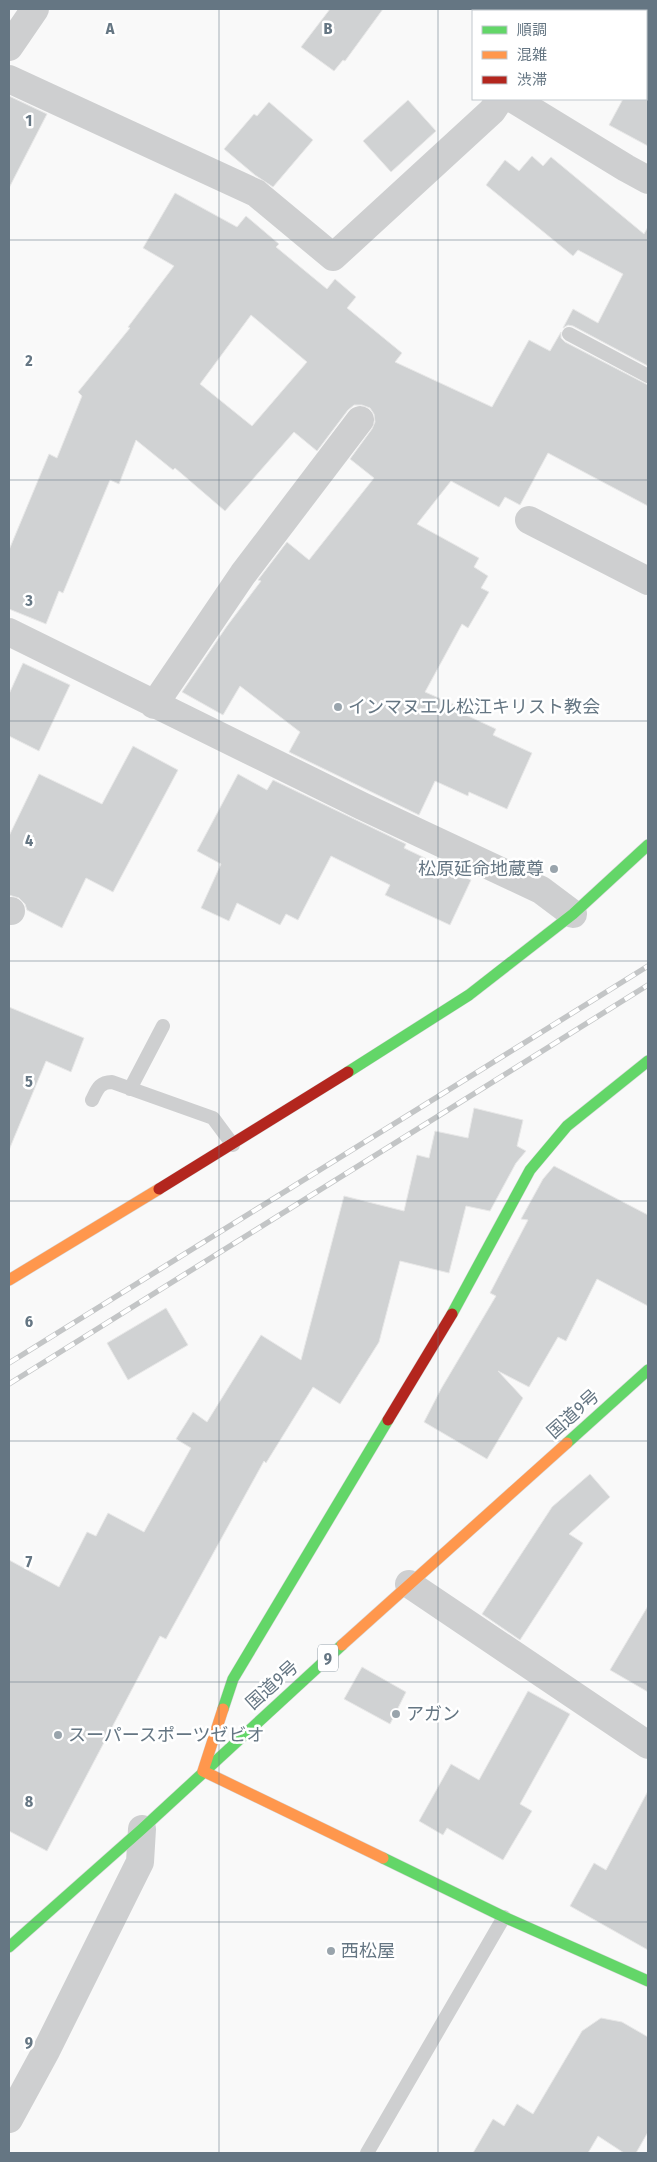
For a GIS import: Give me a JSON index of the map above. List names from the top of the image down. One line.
{"streets":{"main road":["国道9号","9"]},"places":["インマヌエル松江キリスト教会","松原延命地蔵尊","アガン","スーパースポーツゼビオ","西松屋"],"legend":["順調","混雑","渋滞"],"grid":{"columns":["A","B"],"rows":["1","2","3","4","5","6","7","8","9"]}}
